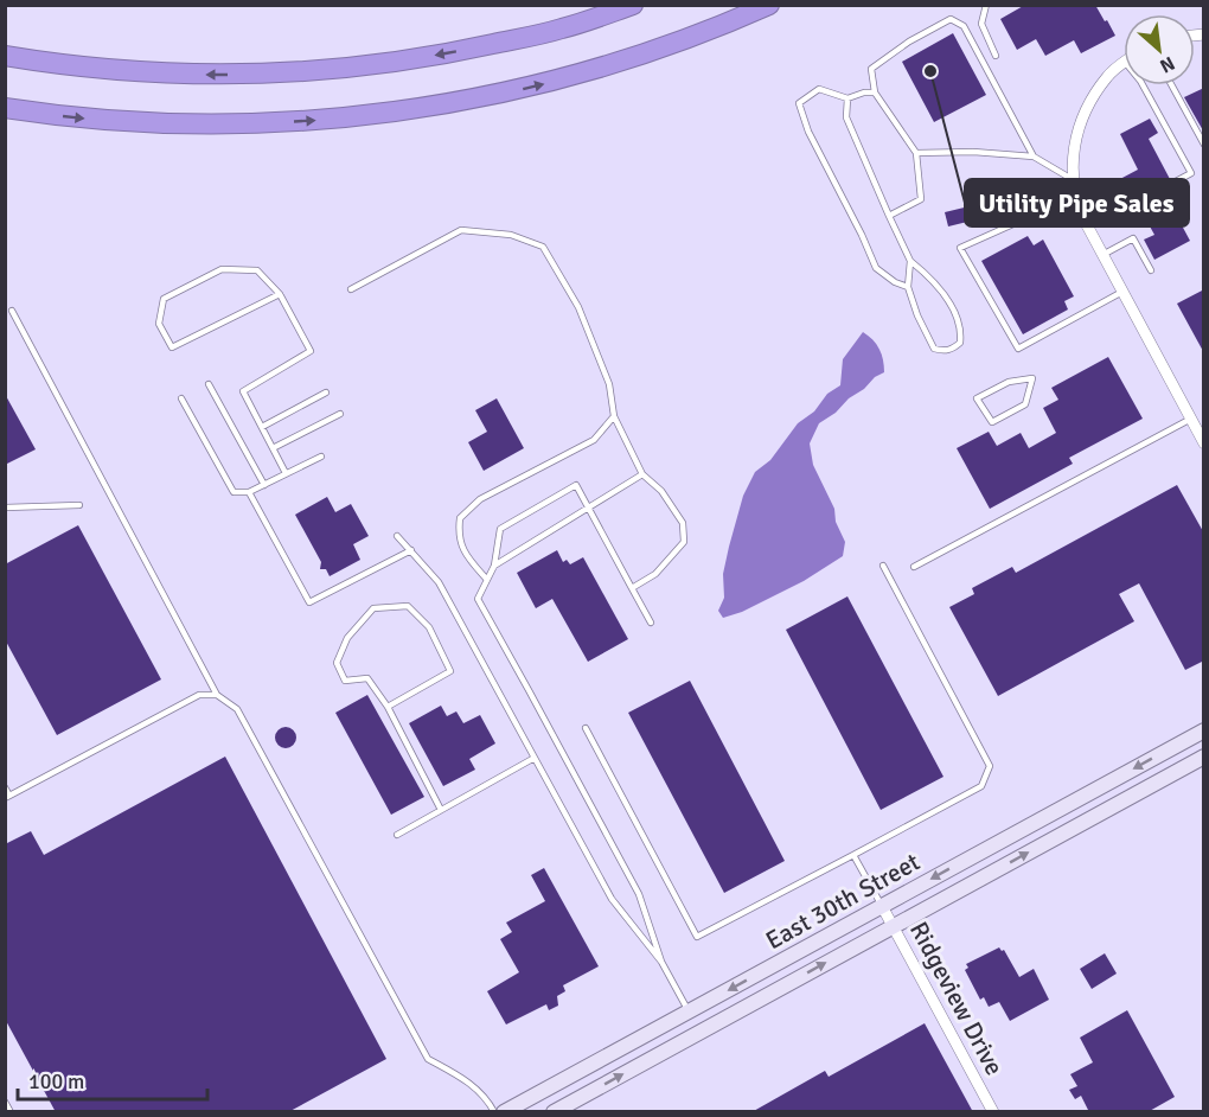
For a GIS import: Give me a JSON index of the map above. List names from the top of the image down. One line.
{"streets":{"main road":["East 30th Street"],"street":["Ridgeview Drive"]},"crossings":[["East 30th Street","Ridgeview Drive"]],"places":["Utility Pipe Sales"],"scale_bar":"100 m","north":"bottom right"}
